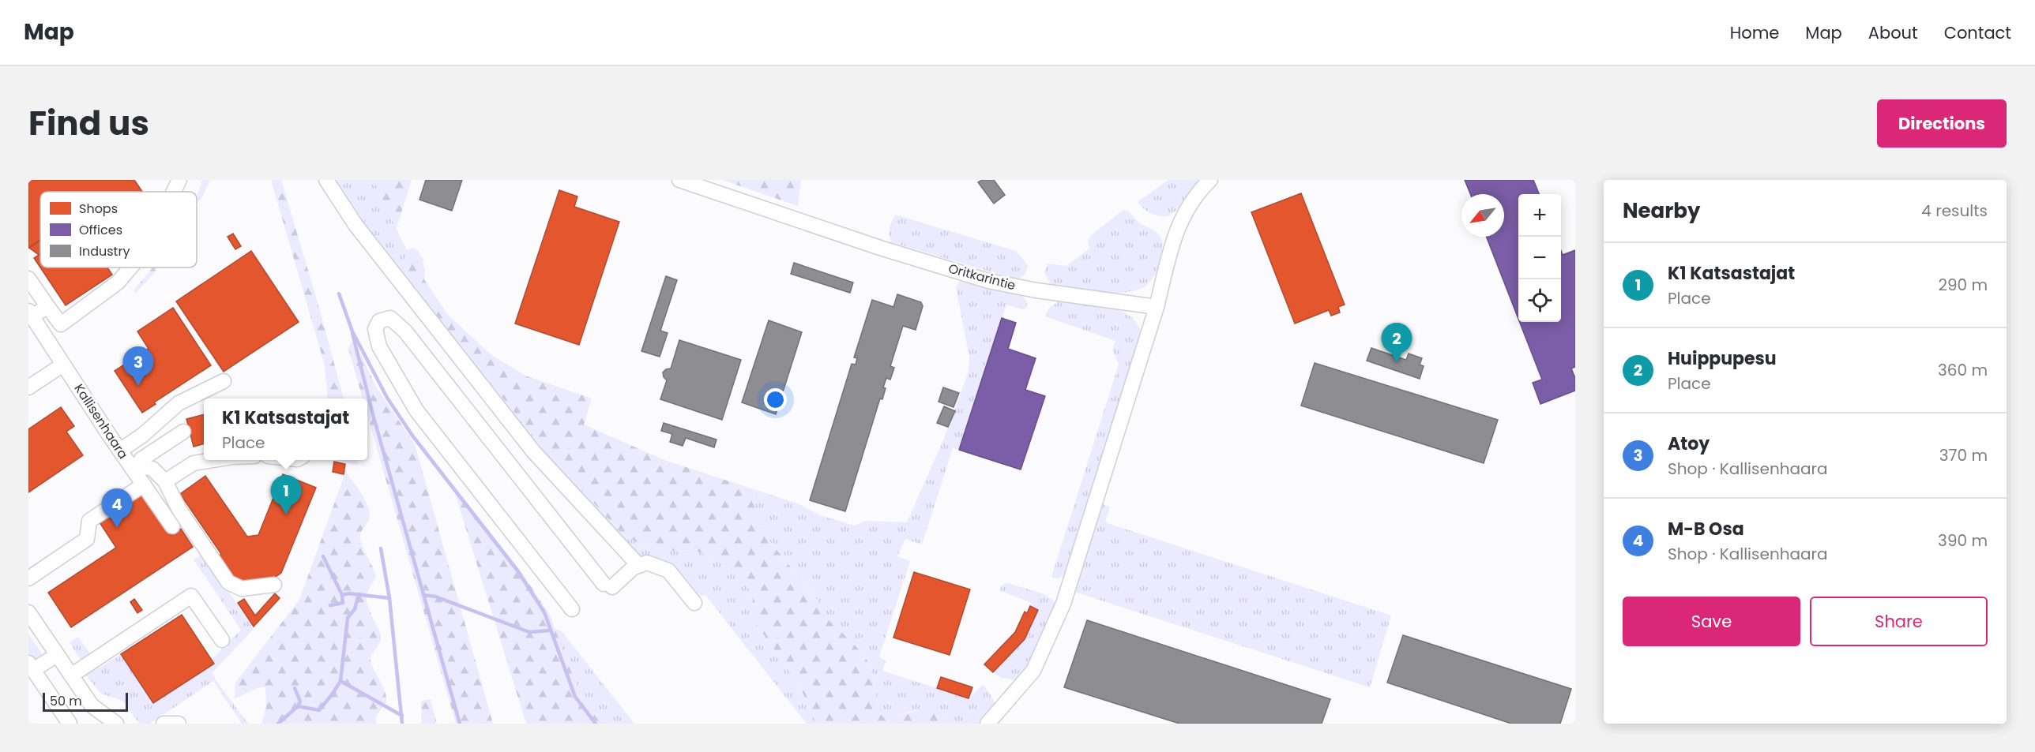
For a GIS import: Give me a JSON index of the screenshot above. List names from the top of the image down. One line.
{"streets":{"street":["Oritkarintie","Kallisenhaara"]},"legend":["Shops","Offices","Industry"],"scale_bar":"50 m","north":"bottom left","page":{"header":"Map","nav":["Home","Map","About","Contact"],"title":"Find us","buttons":["Directions",["Save","Share"]],"heading":["Nearby","4 results"],"map_buttons":["+","−"],"list":[{"mark":"1","name":"K1 Katsastajat","note":"Place","value":"290 m"},{"mark":"2","name":"Huippupesu","note":"Place","value":"360 m"},{"mark":"3","name":"Atoy","note":"Shop · Kallisenhaara","value":"370 m"},{"mark":"4","name":"M-B Osa","note":"Shop · Kallisenhaara","value":"390 m"}],"pins":["2","3","1","4"],"popup":["K1 Katsastajat","Place"],"scale":"50 m"}}
